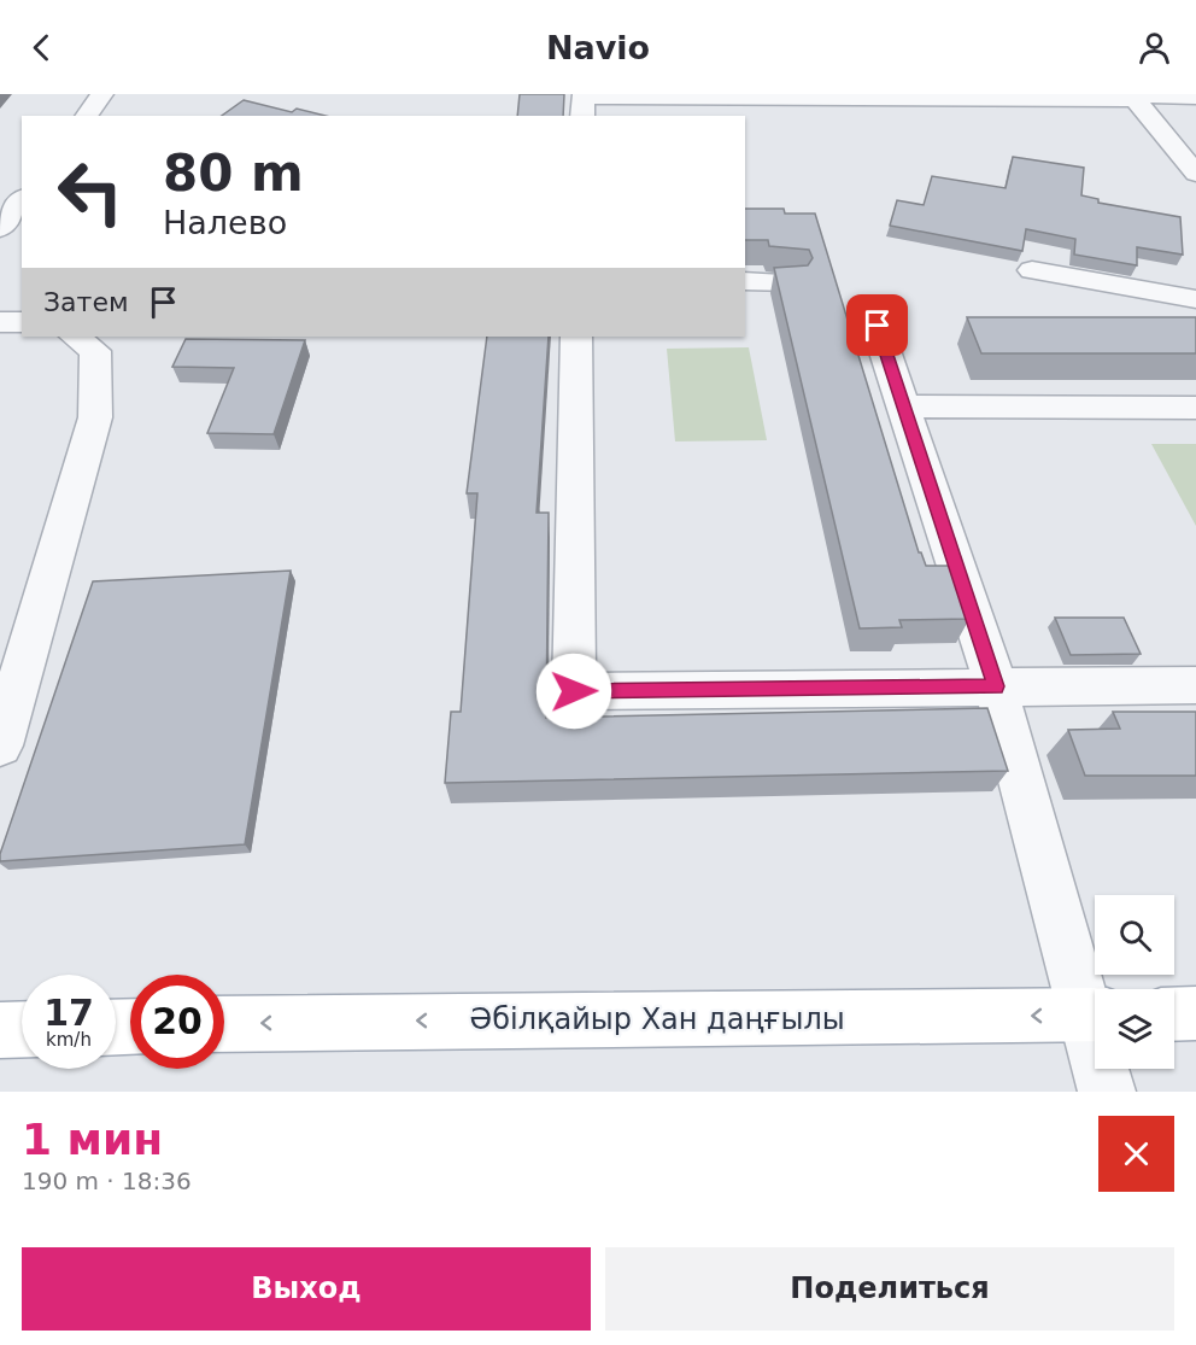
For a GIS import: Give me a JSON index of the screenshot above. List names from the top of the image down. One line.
{"streets":{"main road":["Әбілқайыр Хан даңғылы"]},"one_way":["Әбілқайыр Хан даңғылы"],"page":{"header":"Navio","turn":["80 m","Налево"],"then":"Затем","speed":"17 km/h","limit":"20","heading":["1 мин","190 m · 18:36"],"buttons":["Выход","Поделиться"]}}
